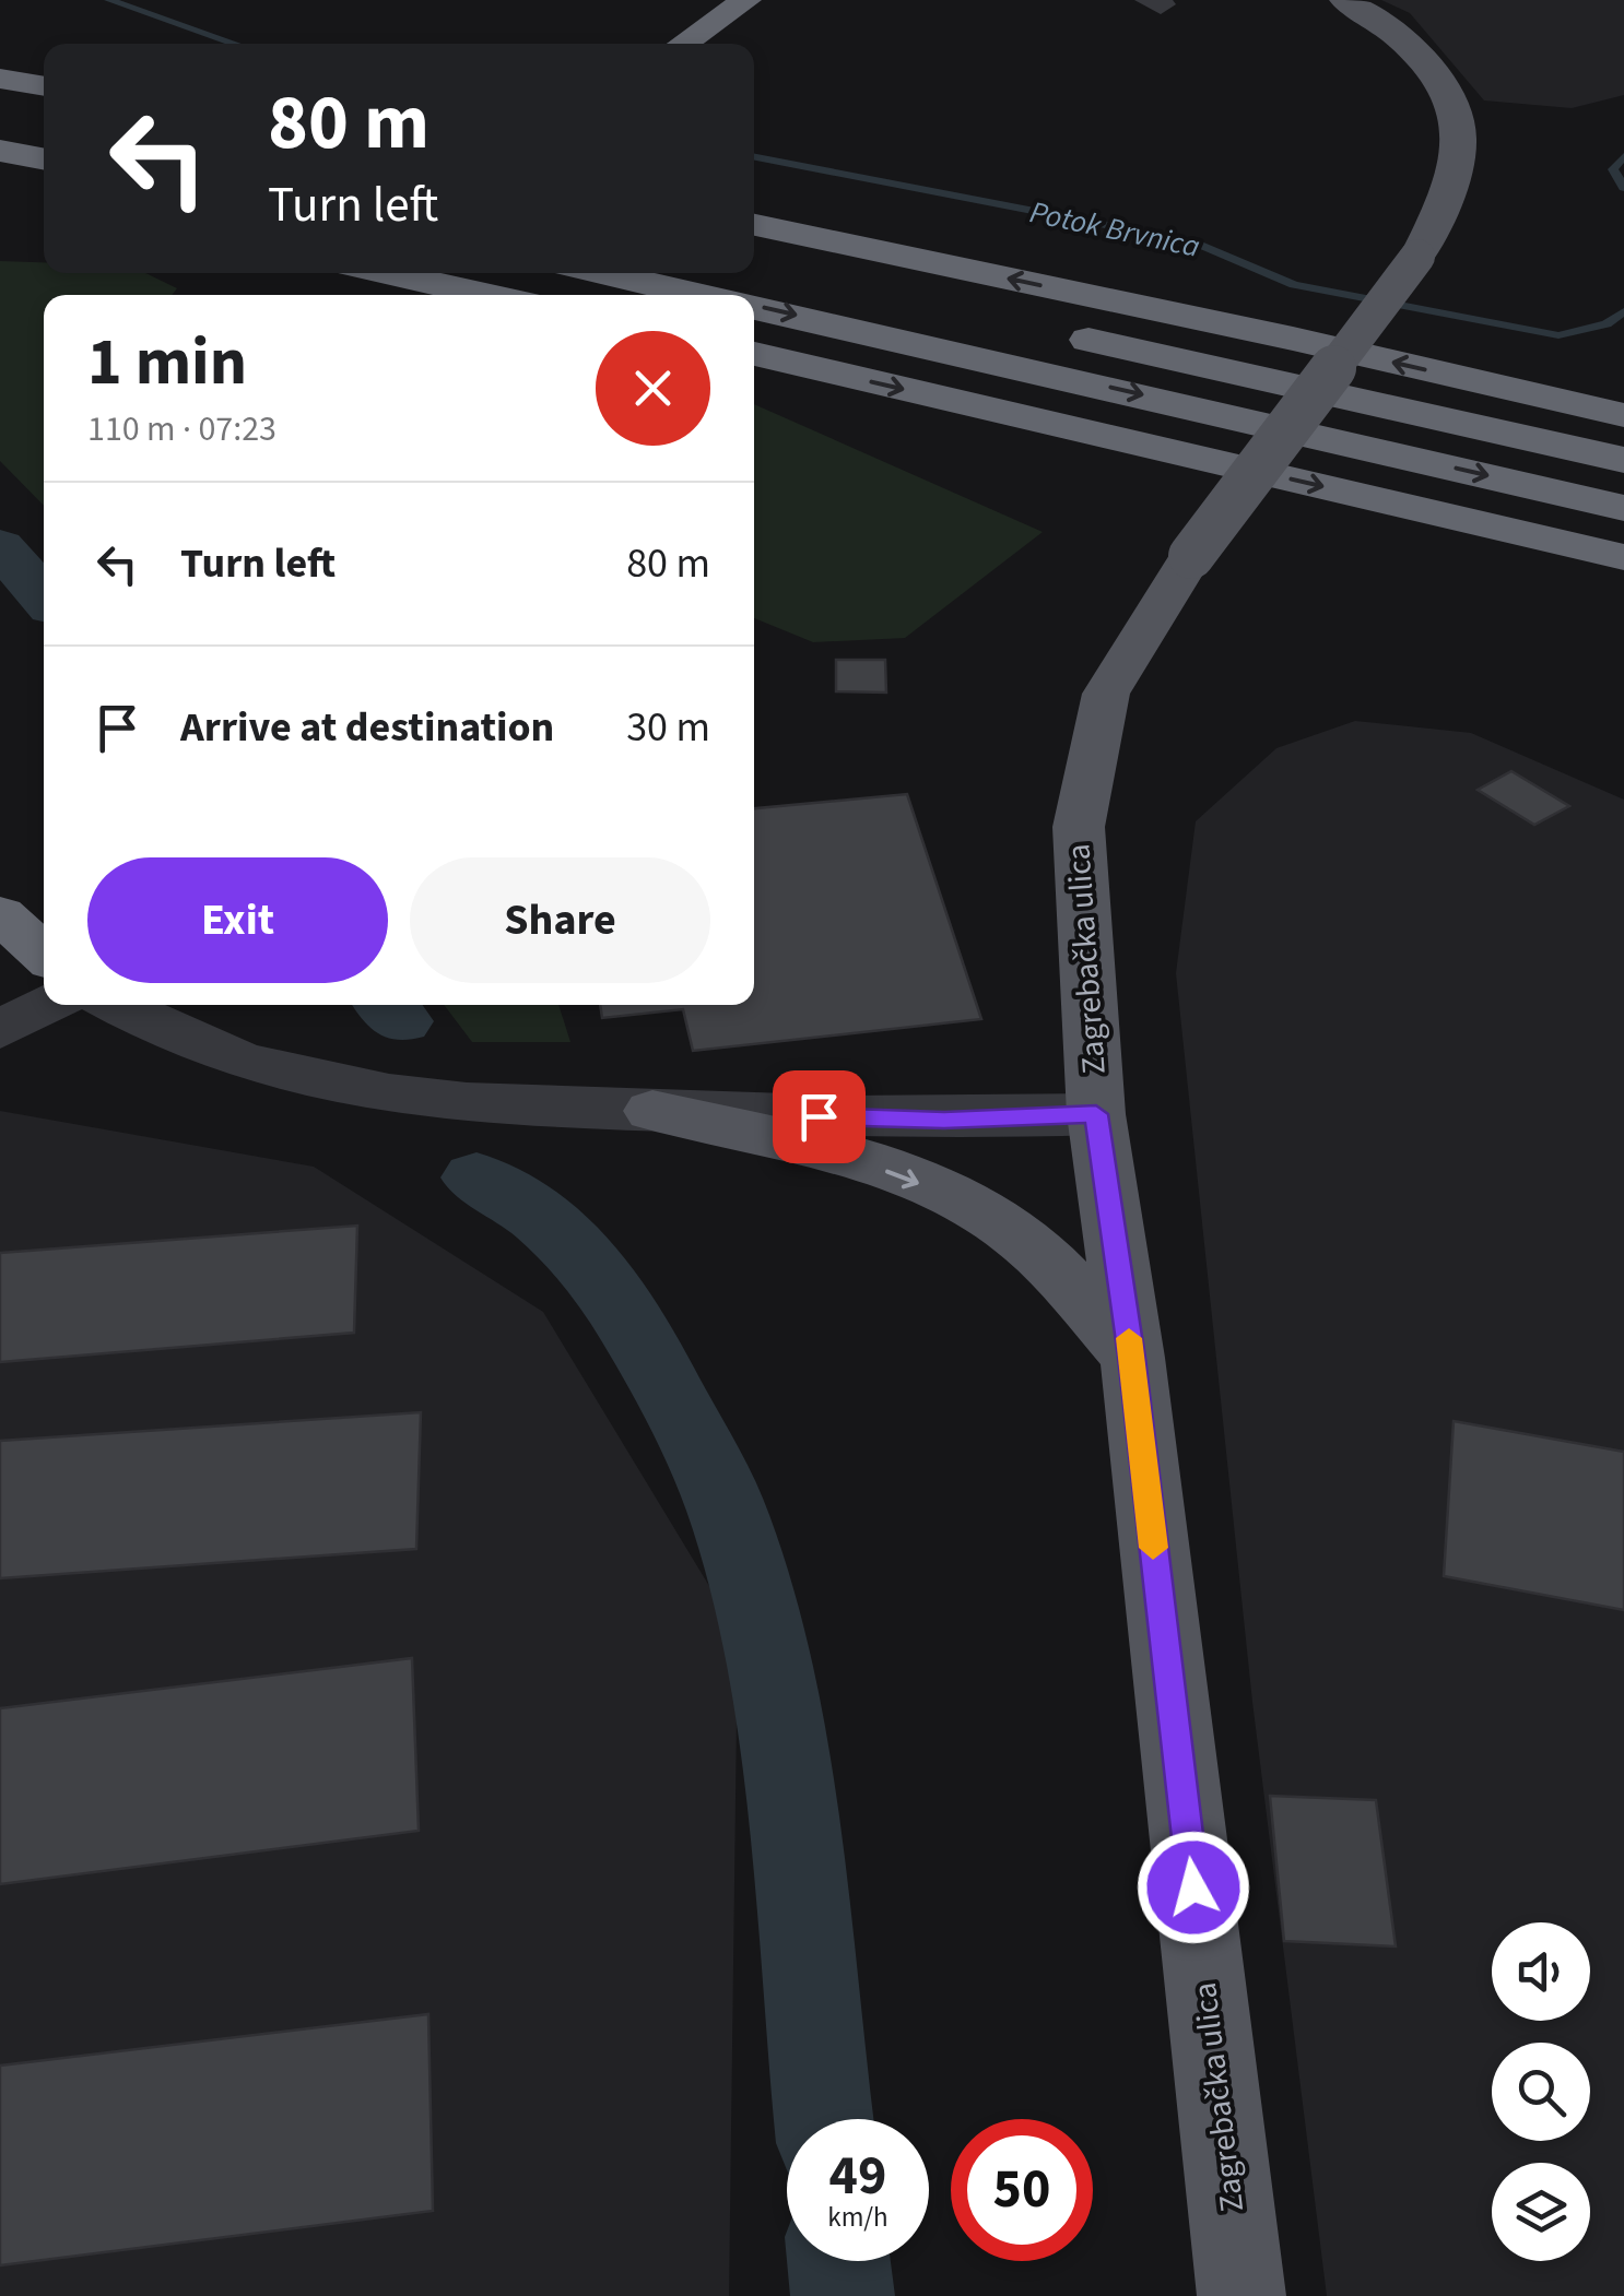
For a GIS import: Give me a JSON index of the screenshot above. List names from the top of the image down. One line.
{"streets":{"main road":["Zagrebačka ulica"]},"water":["Potok Brvnica"],"page":{"turn":["80 m","Turn left"],"heading":["1 min","110 m · 07:23"],"list":[{"name":"Turn left","value":"80 m"},{"name":"Arrive at destination","value":"30 m"}],"buttons":["Exit","Share"],"speed":"49 km/h","limit":"50"}}
